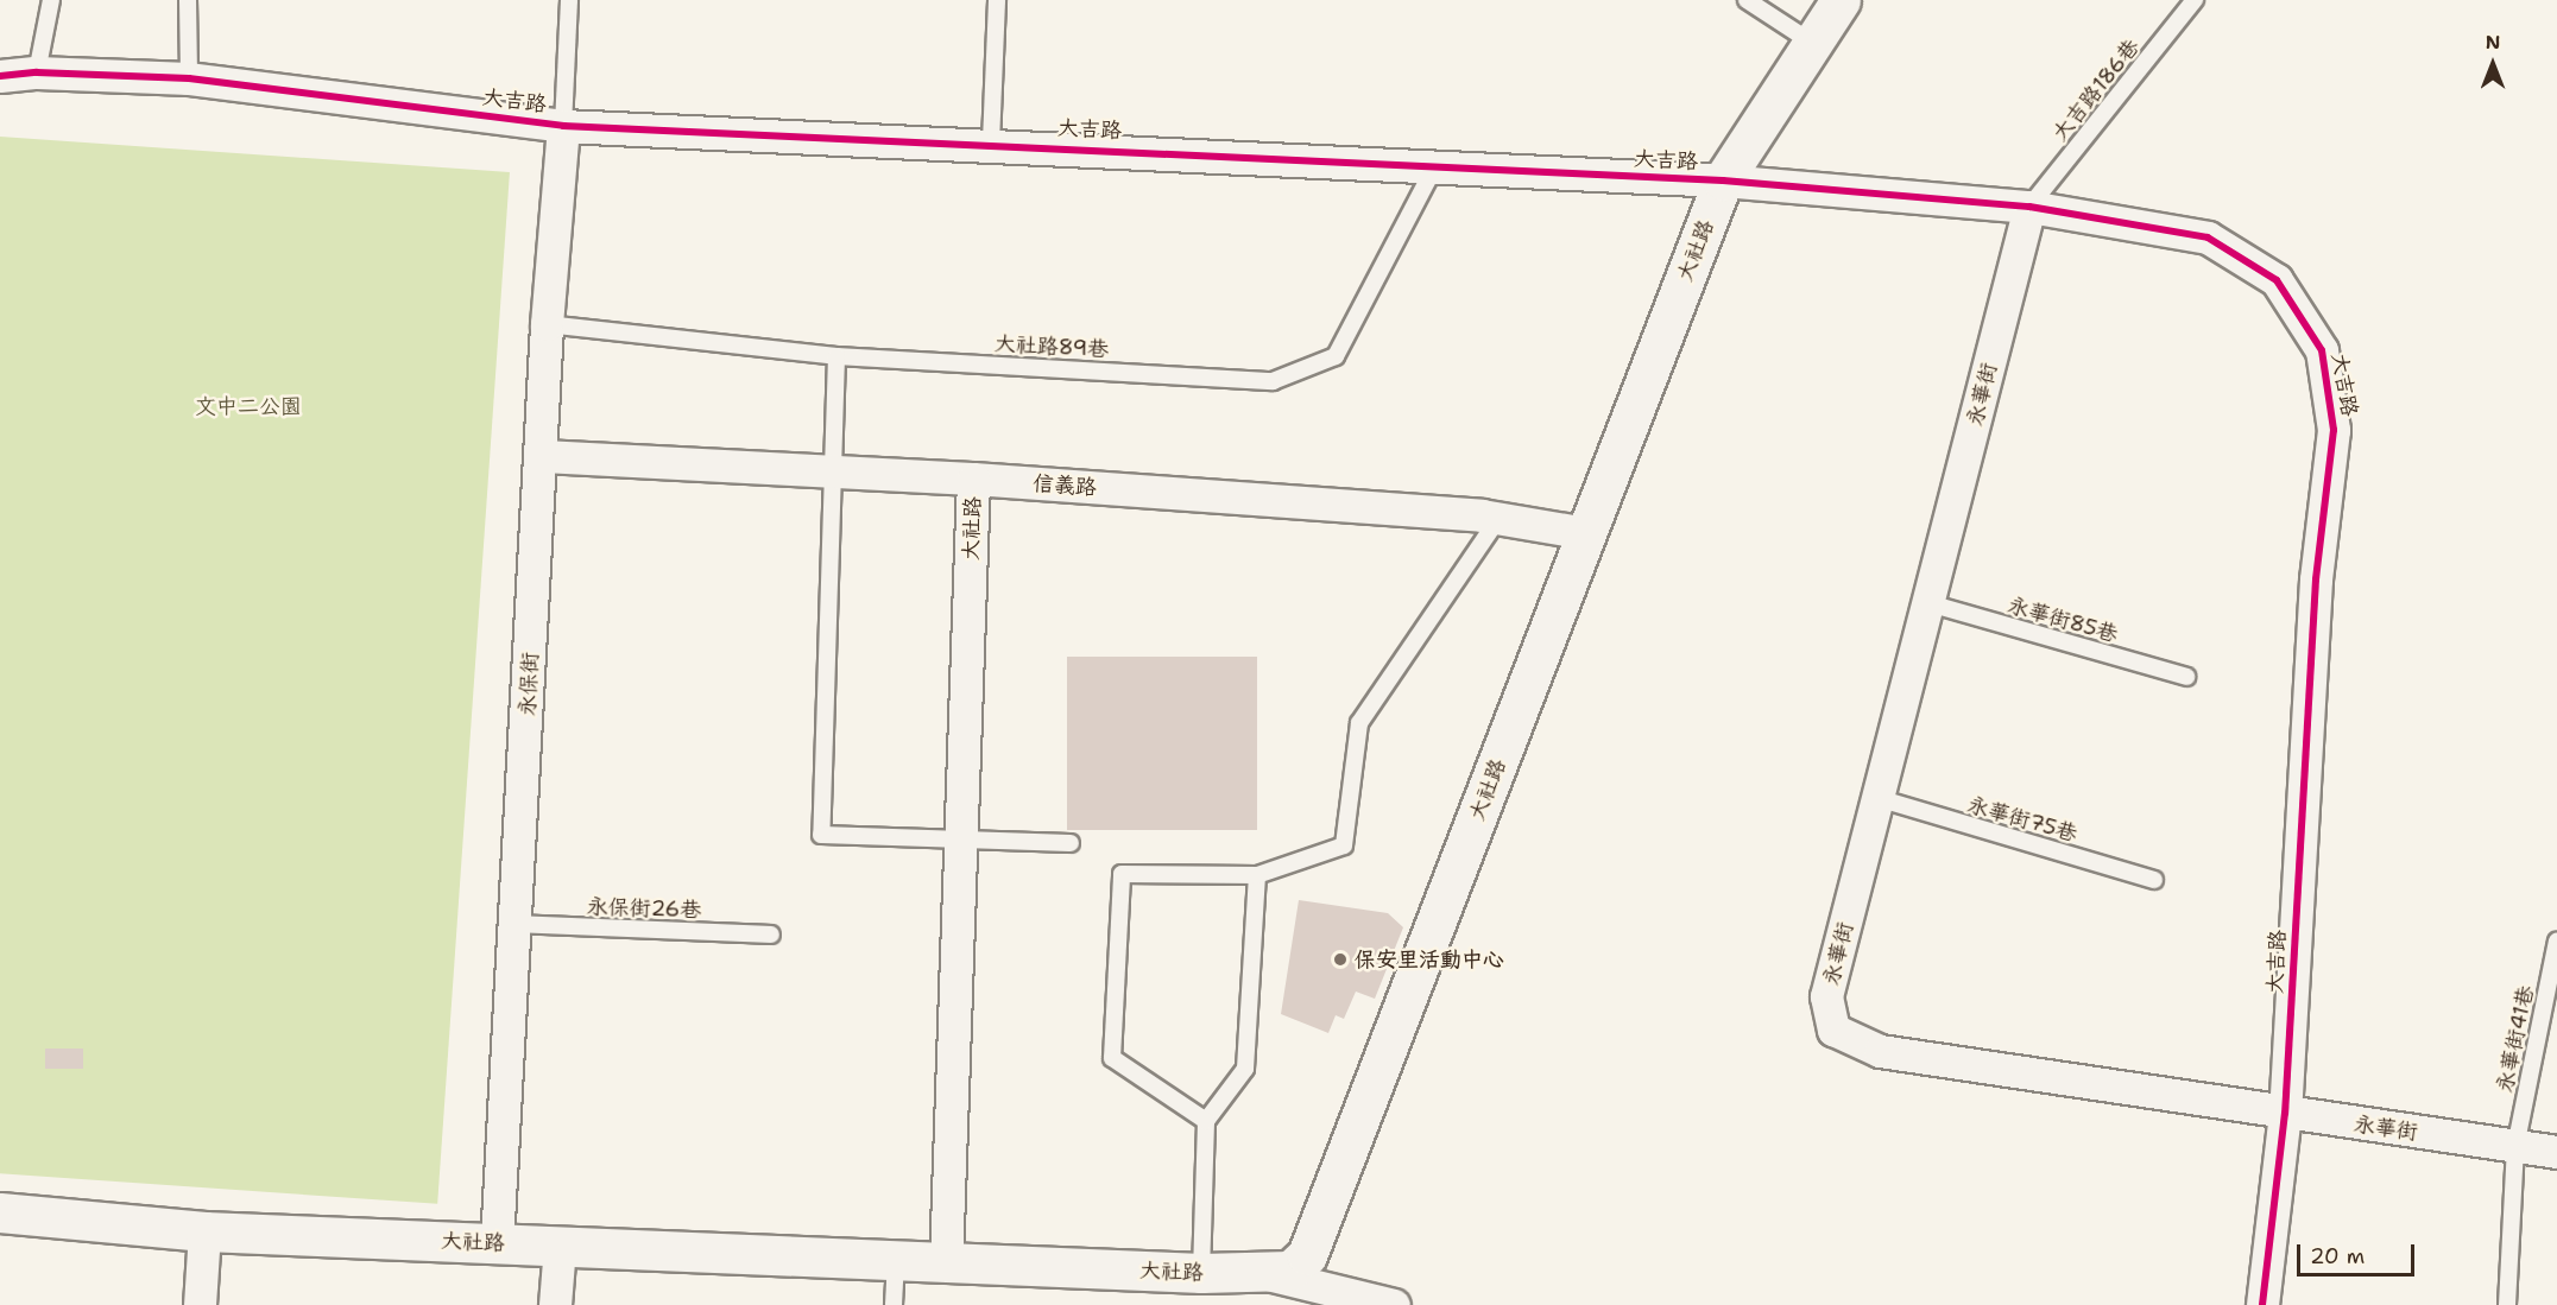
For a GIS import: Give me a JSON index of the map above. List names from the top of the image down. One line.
{"streets":{"street":["大吉路","大社路","永華街","信義路","永保街"],"lane":["大吉路186巷","大社路89巷","永華街85巷","永華街75巷","永保街26巷","永華街41巷"]},"crossings":[["大吉路186巷","大吉路"],["大吉路186巷","永華街"],["大吉路","大社路"],["大吉路","大社路89巷"],["大吉路","永華街"],["大吉路","永保街"],["大社路","信義路"],["大社路","永保街"],["大社路89巷","永保街"],["永華街","永華街85巷"],["永華街","永華街75巷"],["永華街","永華街41巷"],["信義路","永保街"],["永保街","永保街26巷"]],"parks":["文中二公園"],"places":["保安里活動中心"],"scale_bar":"20 m","north":"top"}
